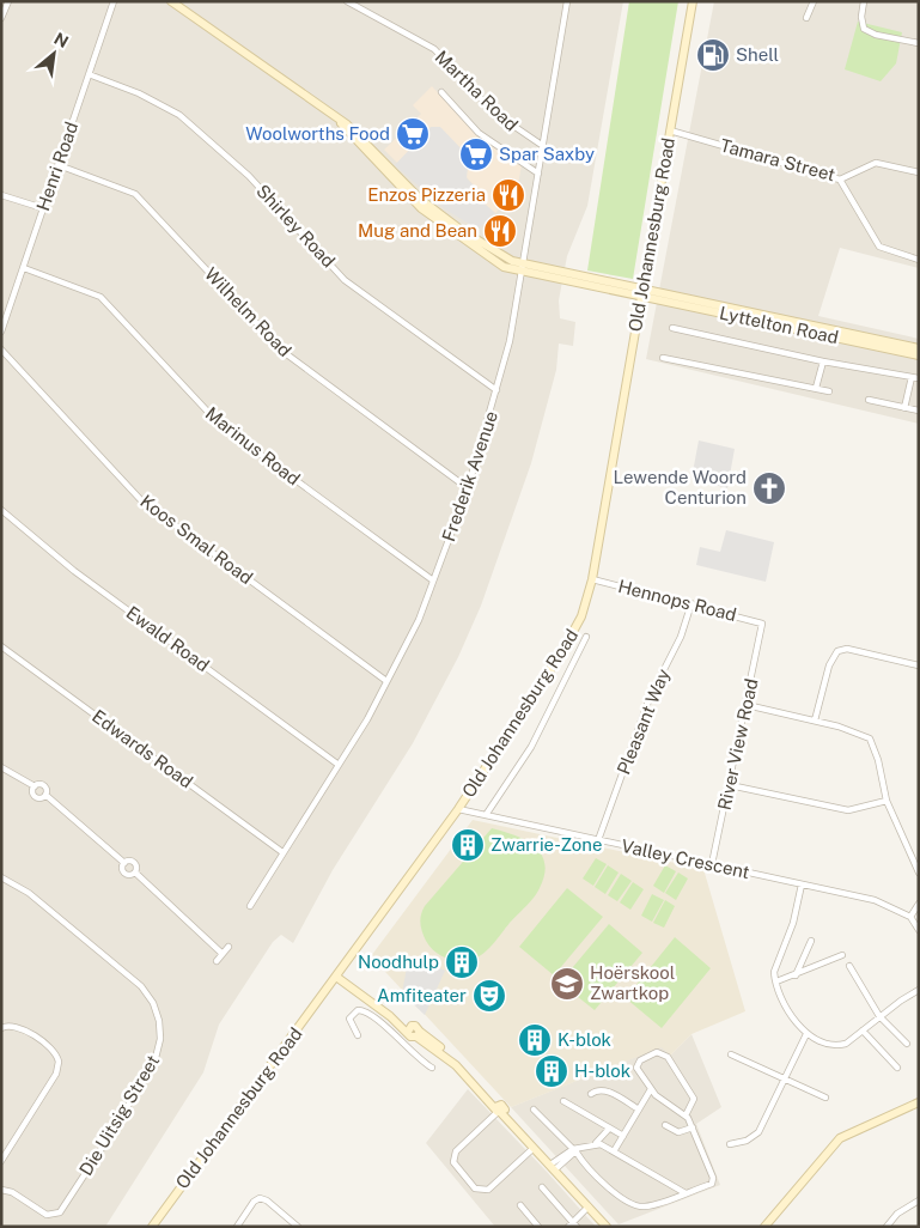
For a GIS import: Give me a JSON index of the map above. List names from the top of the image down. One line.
{"streets":{"main road":["Old Johannesburg Road","Lyttelton Road"],"street":["Martha Road","Tamara Street","Henri Road","Shirley Road","Wilhelm Road","Marinus Road","Frederik Avenue","Koos Smal Road","Hennops Road","Ewald Road","Pleasant Way","River View Road","Edwards Road","Valley Crescent","Die Uitsig Street"]},"crossings":[["Martha Road","Frederik Avenue"],["Tamara Street","Old Johannesburg Road"],["Henri Road","Shirley Road"],["Henri Road","Wilhelm Road"],["Henri Road","Marinus Road"],["Shirley Road","Frederik Avenue"],["Old Johannesburg Road","Lyttelton Road"],["Old Johannesburg Road","Hennops Road"],["Old Johannesburg Road","Valley Crescent"],["Wilhelm Road","Frederik Avenue"],["Marinus Road","Frederik Avenue"],["Frederik Avenue","Koos Smal Road"],["Frederik Avenue","Ewald Road"],["Frederik Avenue","Edwards Road"],["Hennops Road","Pleasant Way"],["Hennops Road","River View Road"],["Pleasant Way","Valley Crescent"],["River View Road","Valley Crescent"]],"places":{"fuel station":["Shell"],"supermarket":["Woolworths Food","Spar Saxby"],"restaurant":["Enzos Pizzeria","Mug and Bean"],"church":["Lewende Woord Centurion"],"building":["Zwarrie-Zone","Noodhulp","K-blok","H-blok"],"school or university":["Hoërskool Zwartkop"],"theatre":["Amfiteater"]},"north":"top right"}
